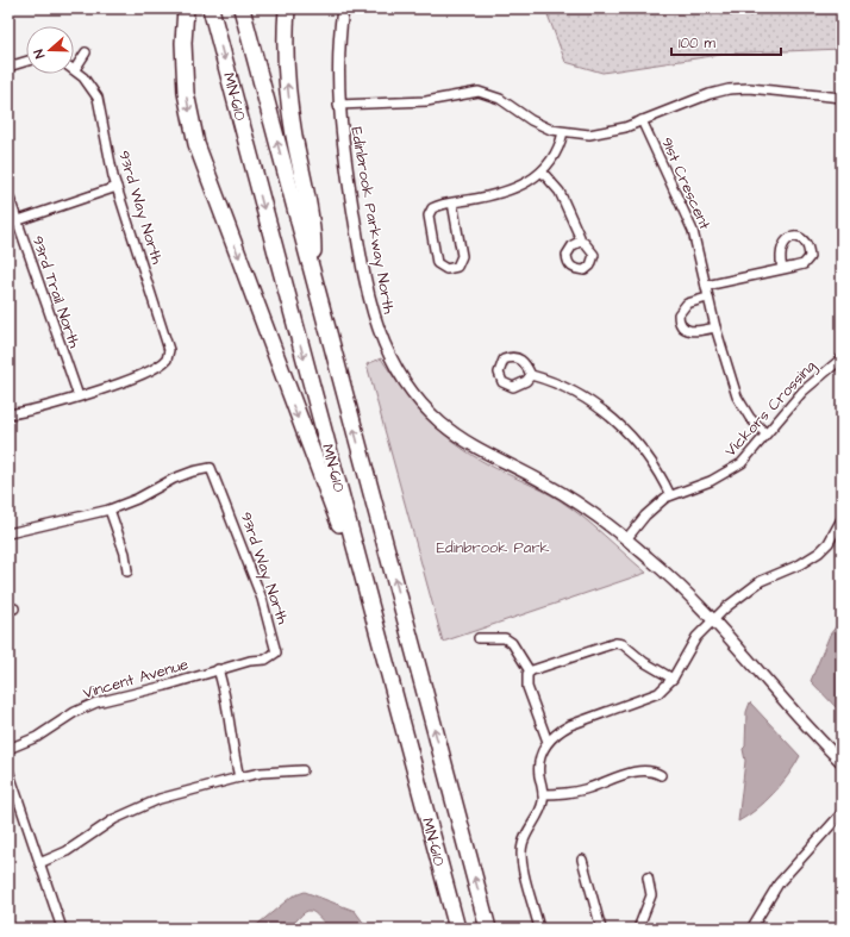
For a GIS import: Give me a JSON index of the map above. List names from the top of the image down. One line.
{"streets":{"highway":["MN-610"],"street":["91st Crescent","93rd Way North","Edinbrook Parkway North","93rd Trail North","Vickors Crossing","Vincent Avenue"]},"crossings":[["91st Crescent","Vickors Crossing"],["93rd Way North","93rd Trail North"],["93rd Way North","Vincent Avenue"],["Edinbrook Parkway North","Vickors Crossing"]],"parks":["Edinbrook Park"],"scale_bar":"100 m","north":"left"}
